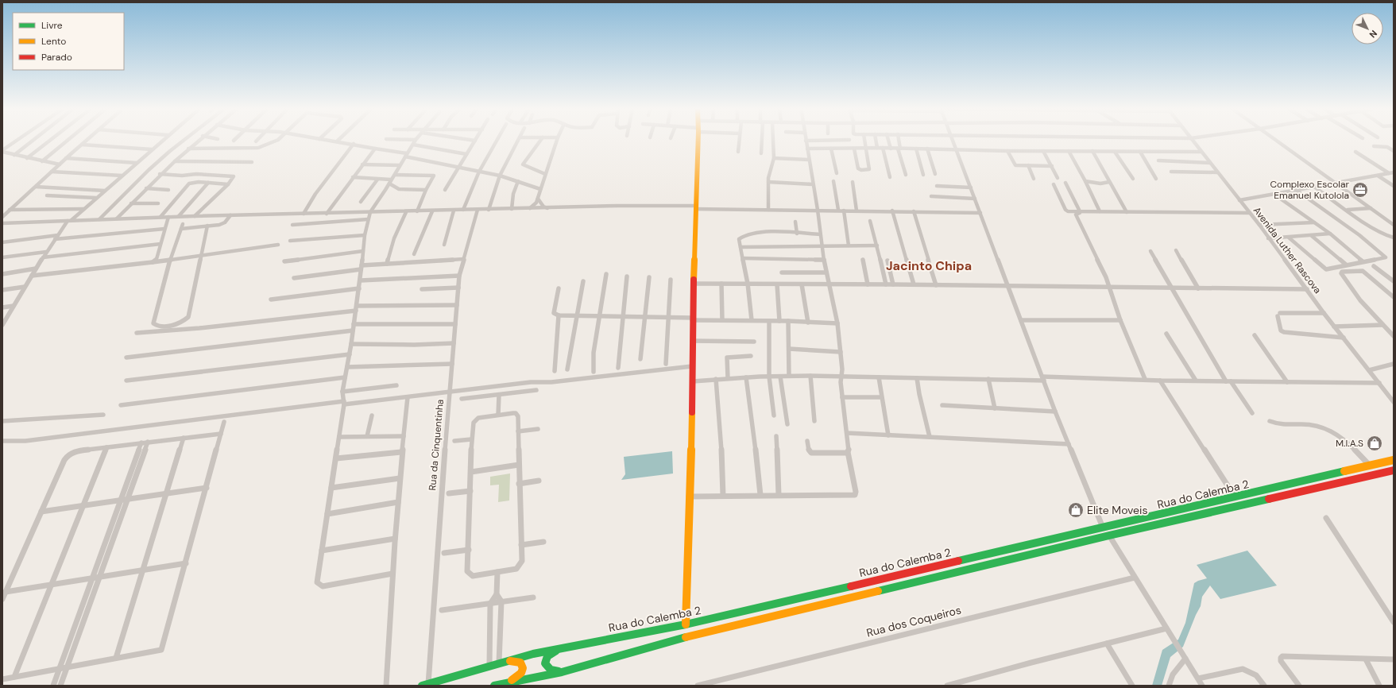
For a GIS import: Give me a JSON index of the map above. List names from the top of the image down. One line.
{"streets":{"main road":["Rua do Calemba 2"],"street":["Avenida Luther Rascova","Rua da Cinquentinha","Rua dos Coqueiros"]},"crossings":[["Rua da Cinquentinha","Rua do Calemba 2"]],"districts":["Jacinto Chipa"],"places":{"office":["Complexo Escolar Emanuel Kutolola"],"shop":["M.I.A.S","Elite Moveis"]},"legend":["Livre","Lento","Parado"],"north":"bottom right"}
